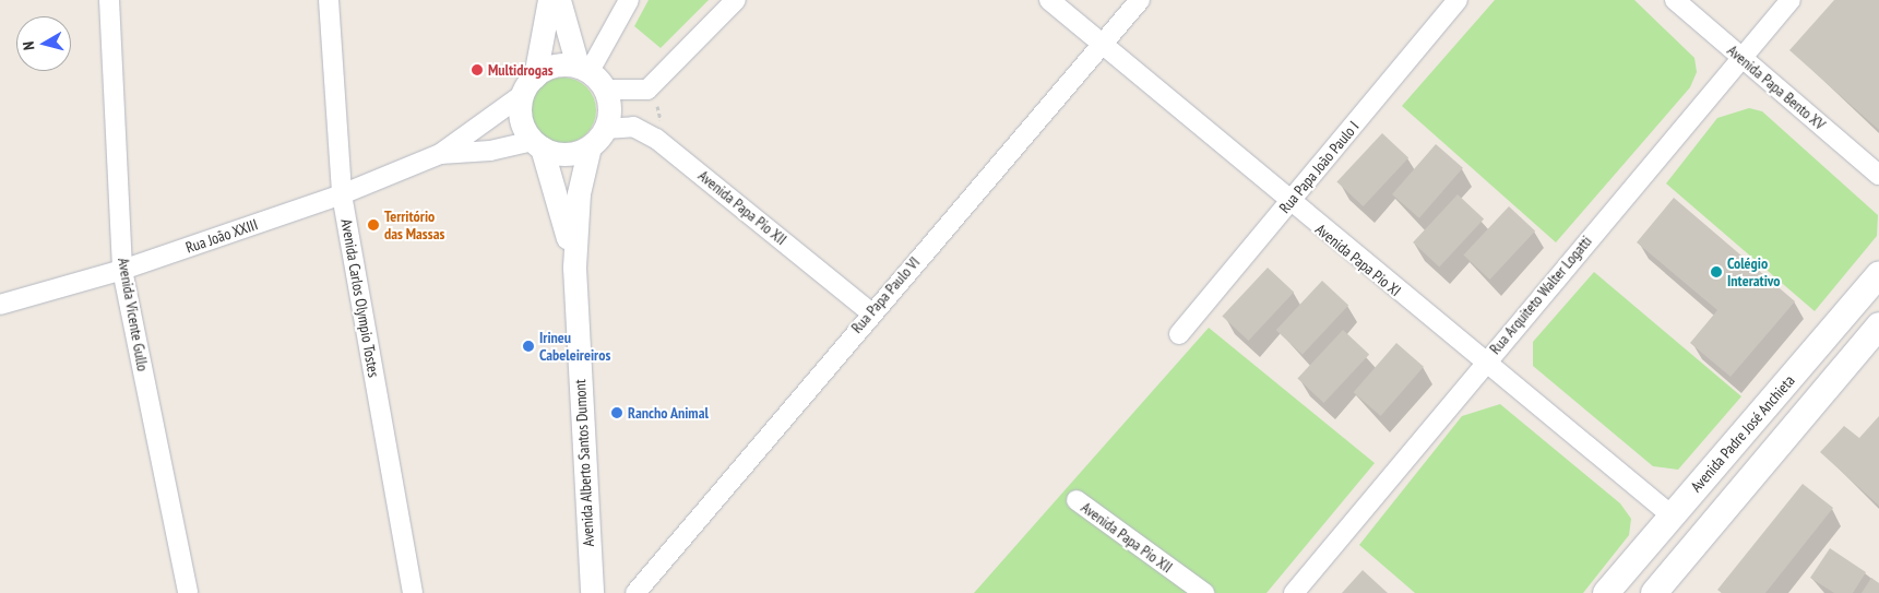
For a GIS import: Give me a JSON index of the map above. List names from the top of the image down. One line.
{"streets":{"main road":["Avenida Padre José Anchieta"],"street":["Avenida Papa Bento XV","Rua Papa João Paulo I","Avenida Papa Pio XII","Rua João XXIII","Avenida Papa Pio XI","Rua Papa Paulo VI","Rua Arquiteto Walter Logatti","Avenida Carlos Olympio Tostes","Avenida Vicente Gullo","Avenida Alberto Santos Dumont"]},"crossings":[["Avenida Papa Bento XV","Rua Arquiteto Walter Logatti"],["Rua Papa João Paulo I","Avenida Papa Pio XI"],["Avenida Papa Pio XII","Rua João XXIII"],["Avenida Papa Pio XII","Rua Papa Paulo VI"],["Avenida Papa Pio XII","Avenida Alberto Santos Dumont"],["Rua João XXIII","Avenida Carlos Olympio Tostes"],["Rua João XXIII","Avenida Vicente Gullo"],["Rua João XXIII","Avenida Alberto Santos Dumont"],["Avenida Papa Pio XI","Rua Papa Paulo VI"],["Avenida Papa Pio XI","Rua Arquiteto Walter Logatti"],["Avenida Papa Pio XI","Avenida Padre José Anchieta"]],"places":["Multidrogas","Território das Massas","Colégio Interativo","Irineu Cabeleireiros","Rancho Animal"],"north":"left"}
